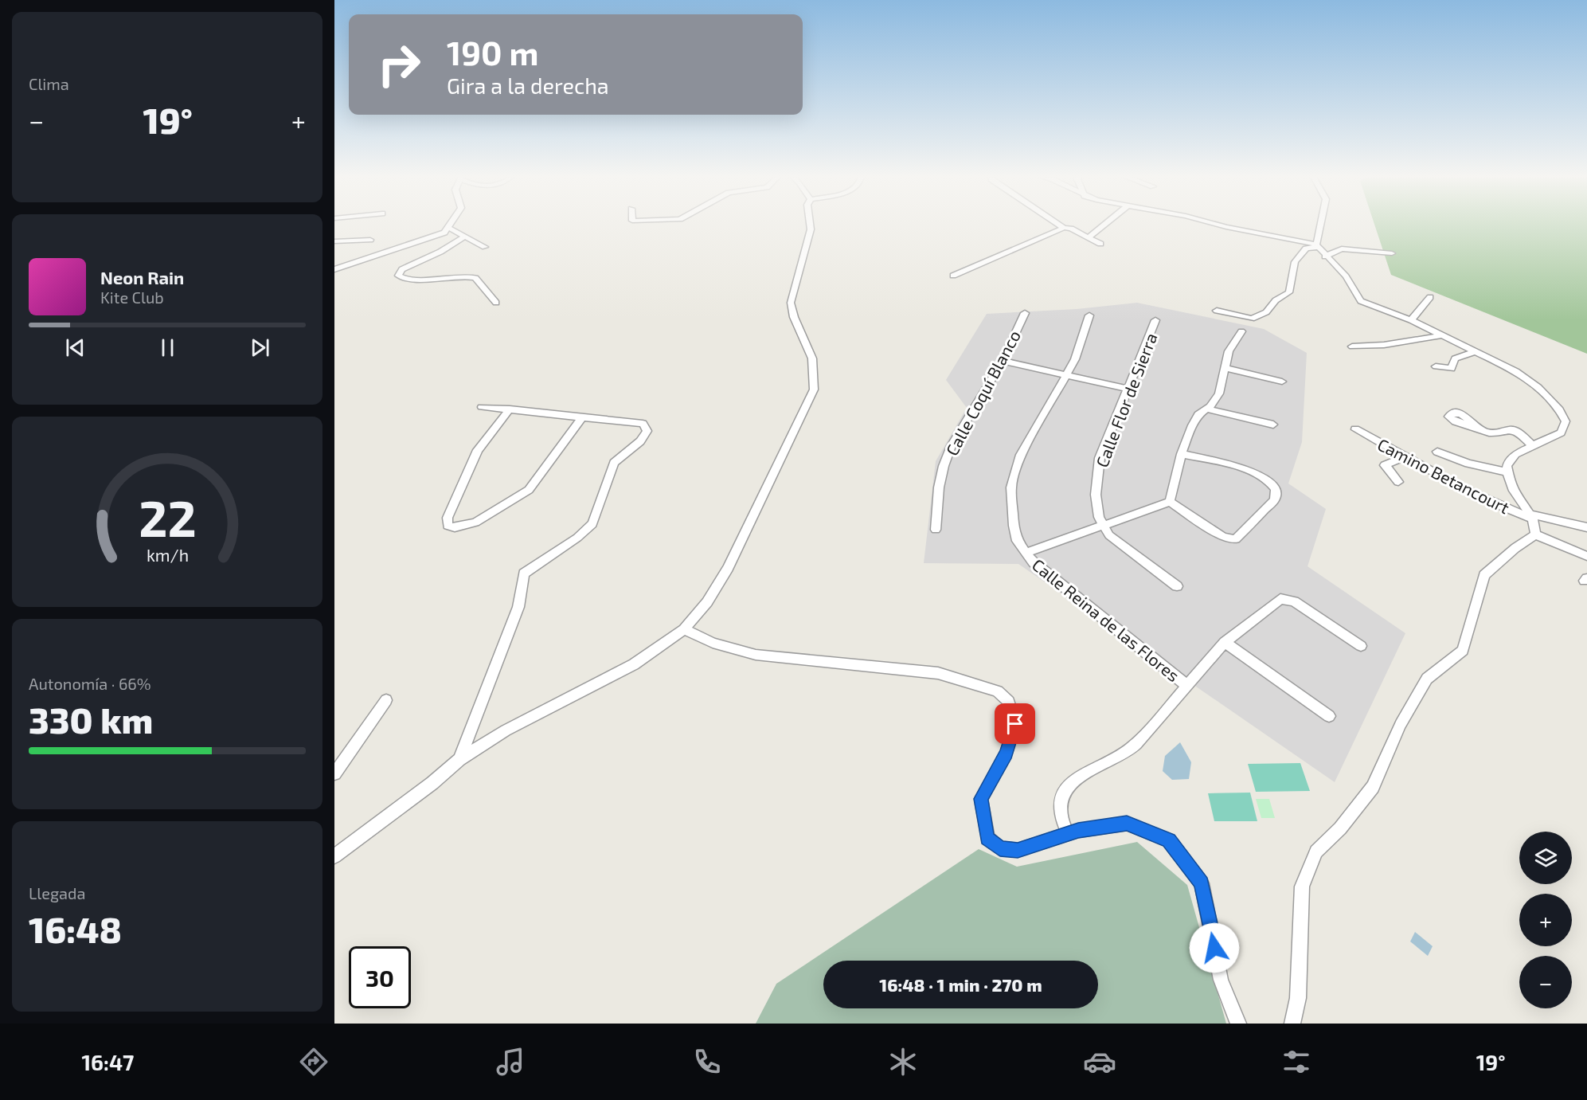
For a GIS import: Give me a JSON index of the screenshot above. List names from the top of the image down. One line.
{"streets":{"street":["Calle Coquí Blanco","Calle Flor de Sierra","Camino Betancourt","Calle Reina de las Flores"]},"page":{"tile":["Clima",["Autonomía · 66%","330 km"],["Llegada","16:48"]],"turn":["190 m","Gira a la derecha"],"heat":["−","19°","+"],"song":["Neon Rain","Kite Club"],"map_buttons":["+","−"],"limit":"30","trip":"16:48 · 1 min · 270 m","tabs":["16:47","19°"],"gauge":["22","km/h"]}}
